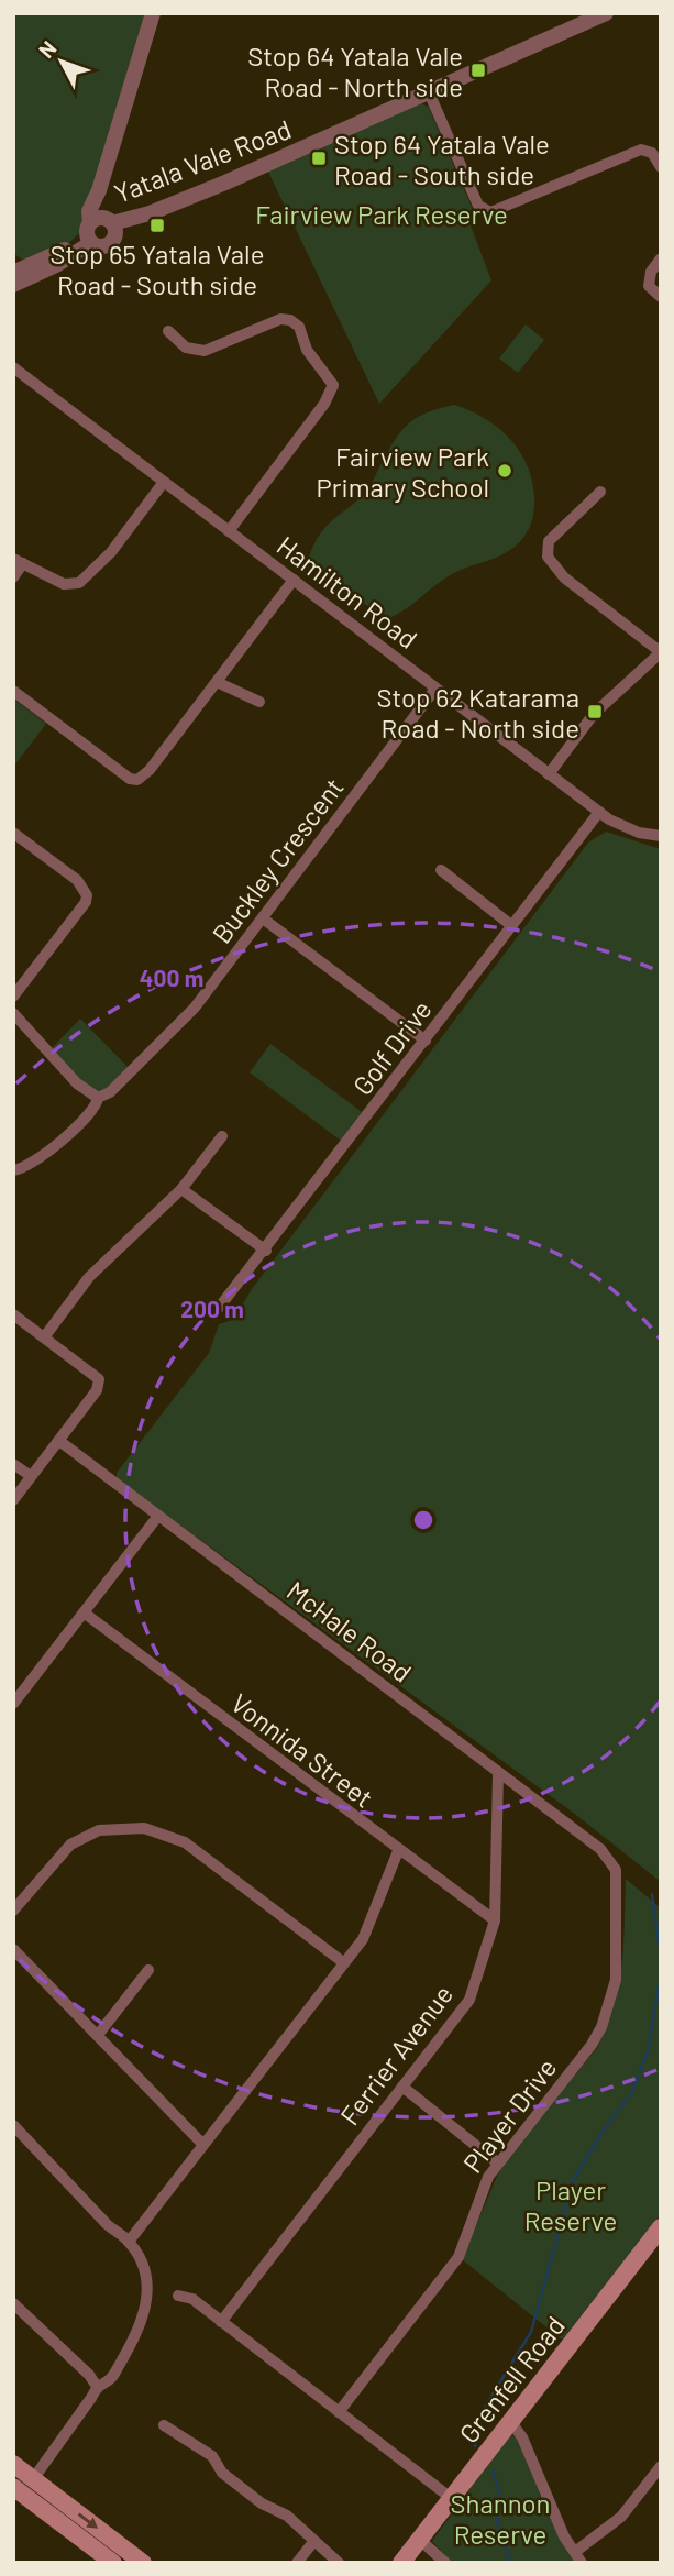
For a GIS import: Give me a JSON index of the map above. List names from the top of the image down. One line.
{"streets":{"main road":["Grenfell Road"],"street":["Yatala Vale Road","Hamilton Road","Buckley Crescent","Golf Drive","McHale Road","Vonnida Street","Ferrier Avenue","Player Drive"]},"crossings":[["Hamilton Road","Buckley Crescent"],["Hamilton Road","Golf Drive"],["McHale Road","Ferrier Avenue"],["McHale Road","Player Drive"],["Vonnida Street","Ferrier Avenue"]],"parks":["Fairview Park Reserve","Player Reserve","Shannon Reserve"],"places":{"transit":["Stop 64 Yatala Vale Road - North side","Stop 64 Yatala Vale Road - South side","Stop 65 Yatala Vale Road - South side","Stop 62 Katarama Road - North side"],"other":["Fairview Park Primary School"]},"north":"top left","rings":["400 m","200 m"]}
